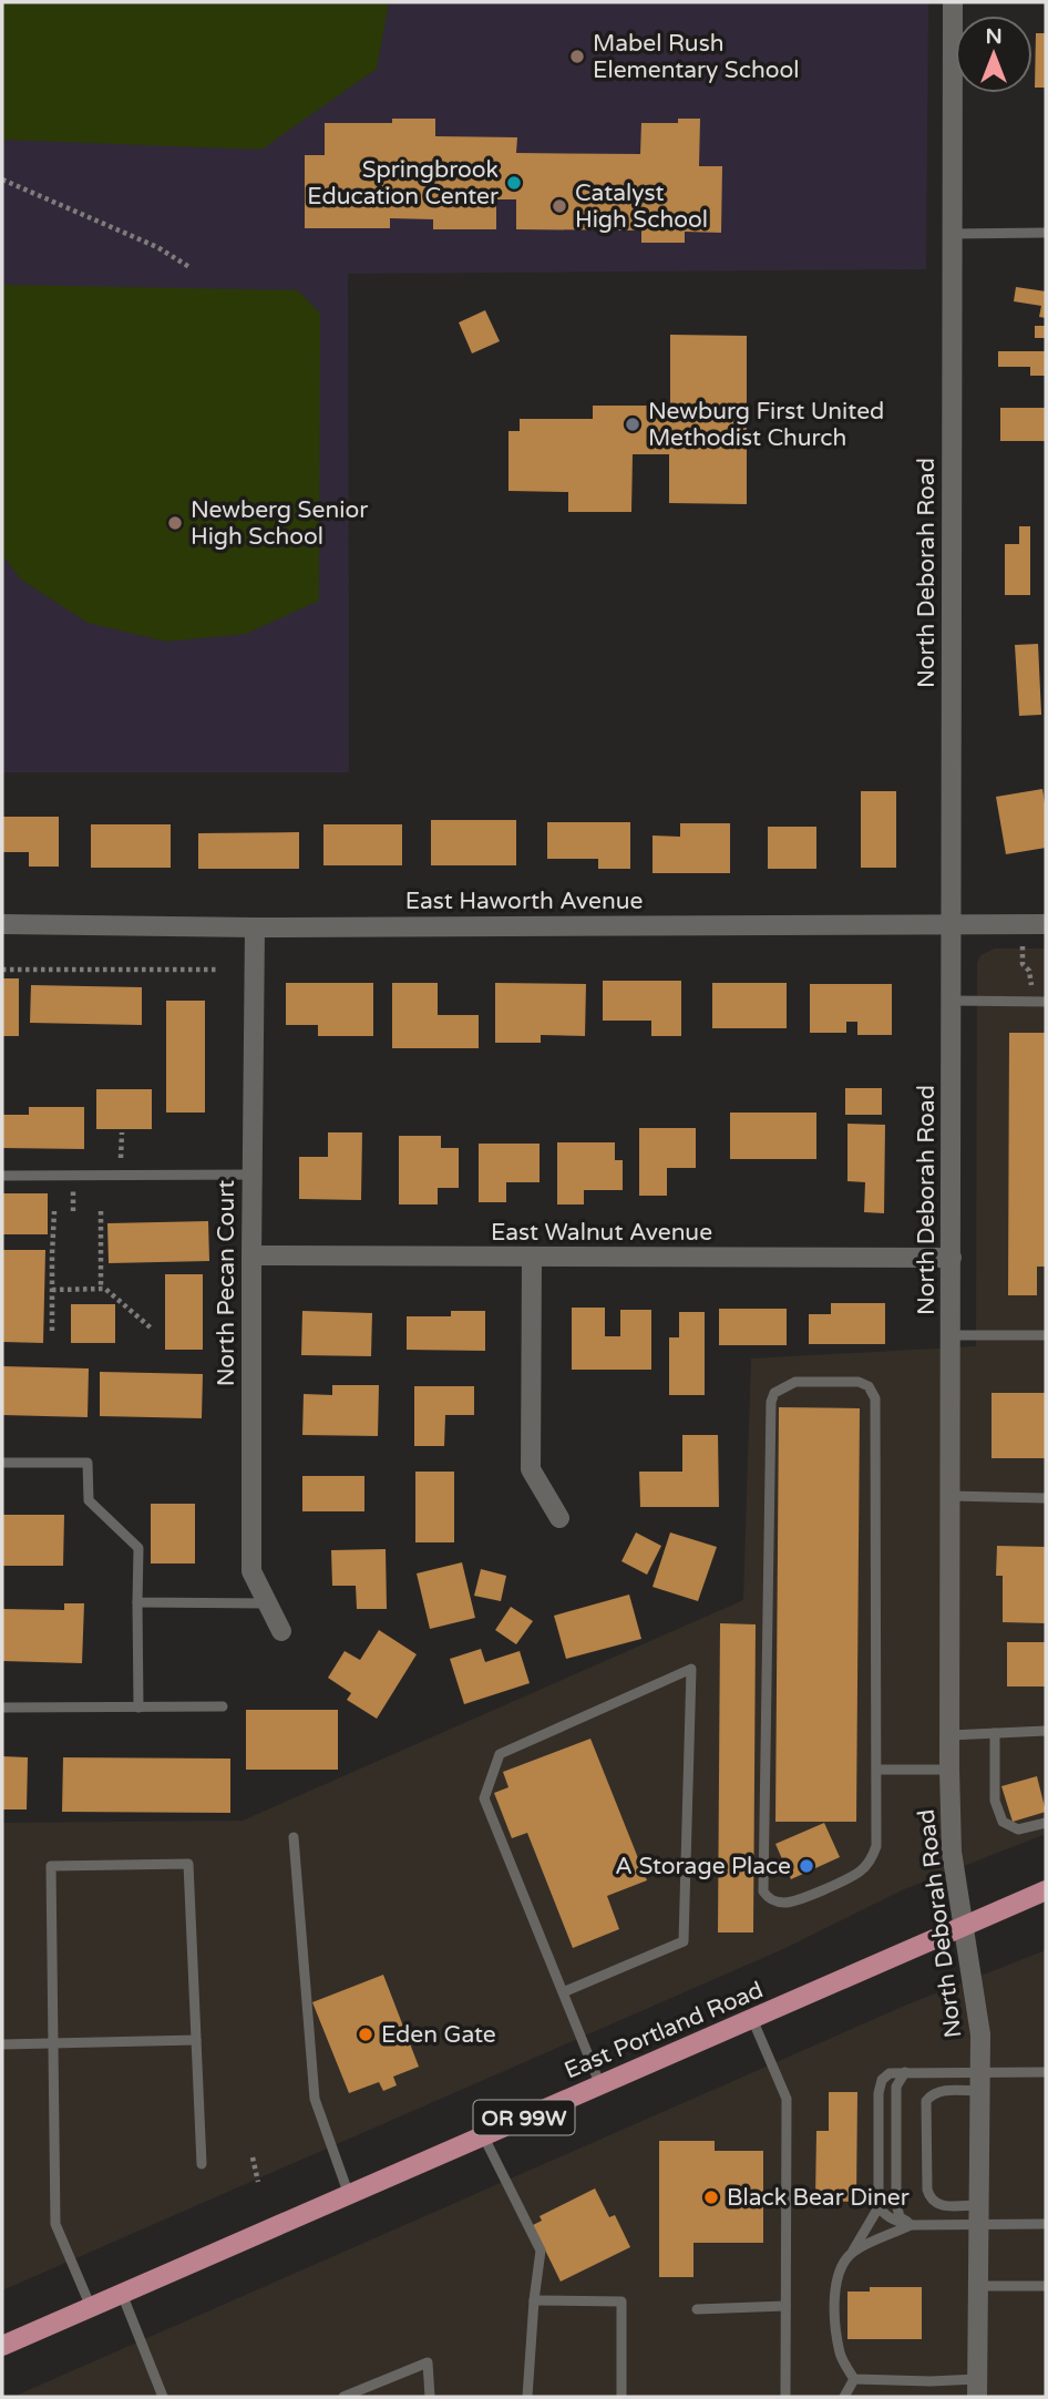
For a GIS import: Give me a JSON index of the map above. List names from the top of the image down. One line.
{"streets":{"main road":["East Portland Road","OR 99W"],"street":["North Deborah Road","East Haworth Avenue","East Walnut Avenue","North Pecan Court"]},"crossings":[["North Deborah Road","East Haworth Avenue"],["North Deborah Road","East Walnut Avenue"],["North Deborah Road","East Portland Road"],["East Haworth Avenue","North Pecan Court"],["East Walnut Avenue","North Pecan Court"]],"places":["Mabel Rush Elementary School","Springbrook Education Center","Catalyst High School","Newburg First United Methodist Church","Newberg Senior High School","A Storage Place","Eden Gate","Black Bear Diner"],"north":"top"}
